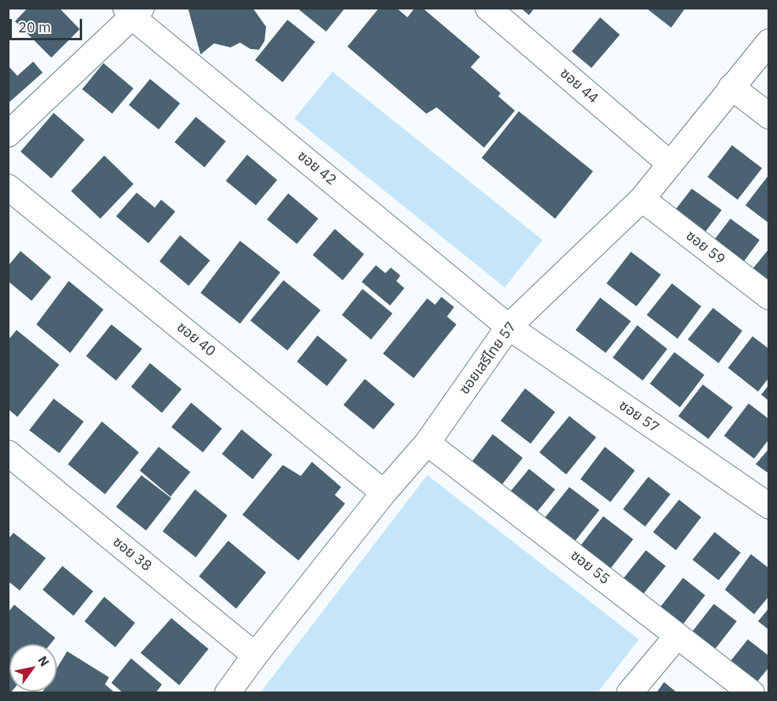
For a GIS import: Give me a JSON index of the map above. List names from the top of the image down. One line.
{"streets":{"street":["ซอย 44","ซอย 42","ซอย 59","ซอย 40","ซอยเสรีไทย 57","ซอย 57","ซอย 38","ซอย 55"]},"crossings":[["ซอย 44","ซอยเสรีไทย 57"],["ซอย 42","ซอยเสรีไทย 57"],["ซอย 42","ซอย 57"],["ซอย 59","ซอยเสรีไทย 57"],["ซอย 40","ซอยเสรีไทย 57"],["ซอยเสรีไทย 57","ซอย 57"],["ซอยเสรีไทย 57","ซอย 38"],["ซอยเสรีไทย 57","ซอย 55"]],"scale_bar":"20 m","north":"top right"}
